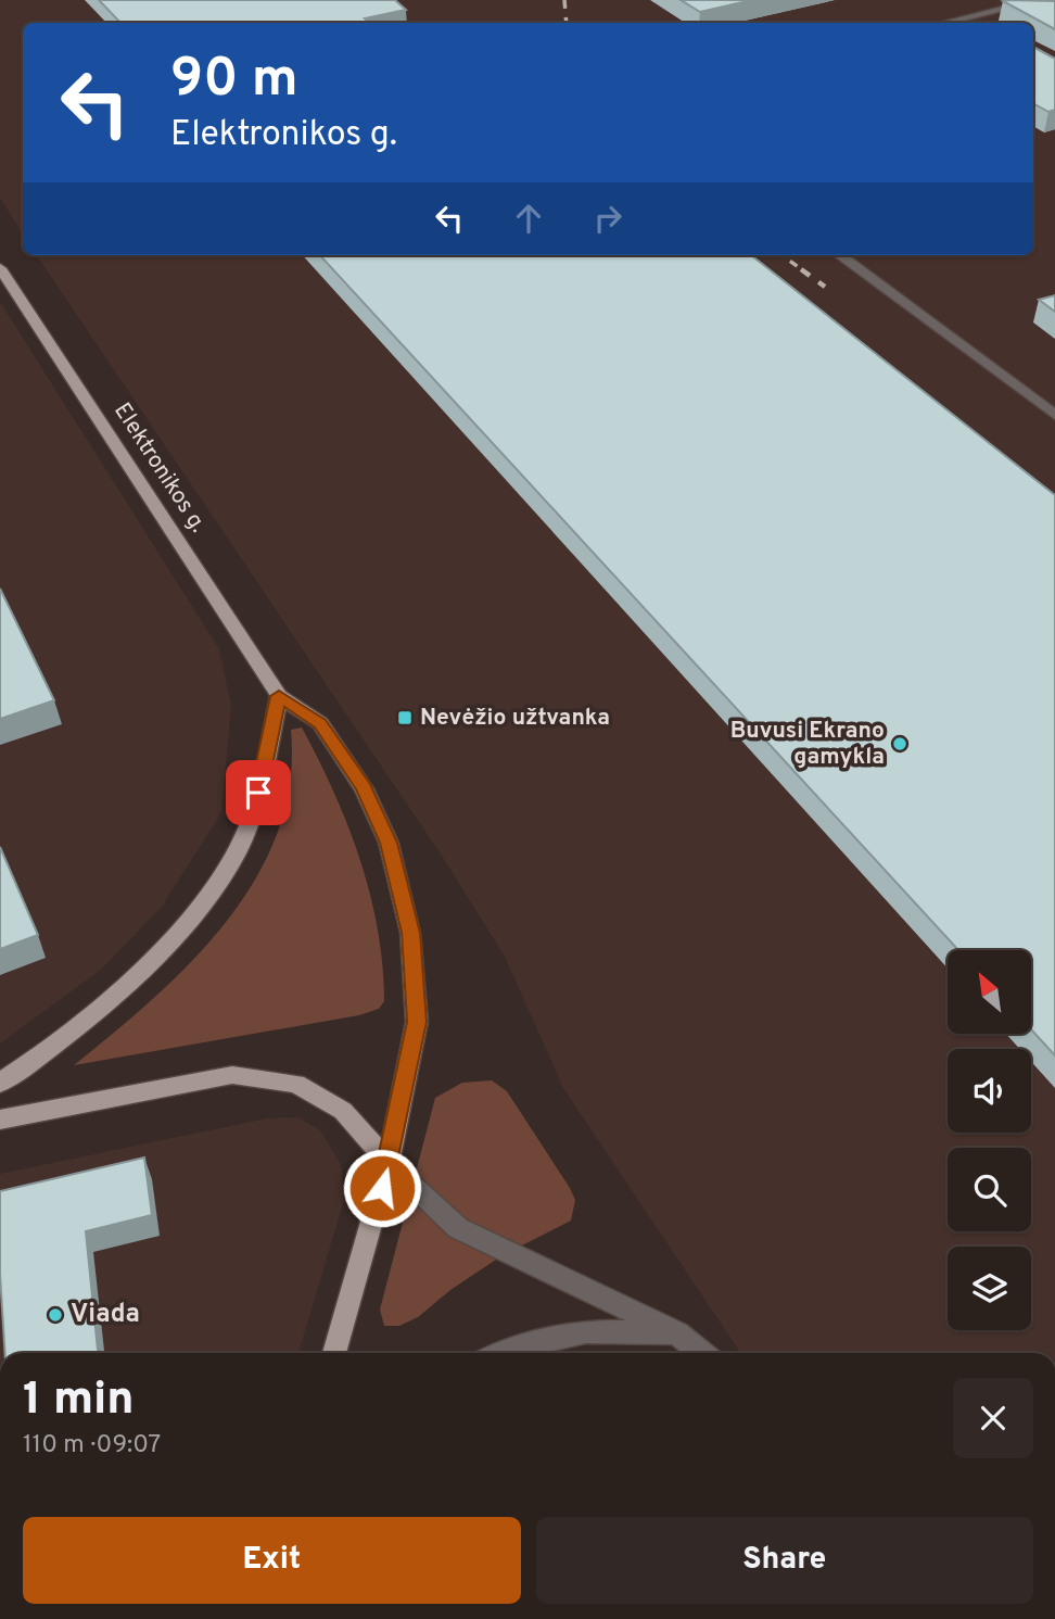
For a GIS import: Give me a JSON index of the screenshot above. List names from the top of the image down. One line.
{"streets":{"main road":["Elektronikos g."]},"places":{"transit":["Nevėžio užtvanka"],"other":["Buvusi Ekrano gamykla","Viada"]},"north":"top left","page":{"turn":["90 m","Elektronikos g."],"heading":["1 min","110 m · 09:07"],"buttons":["Exit","Share"]}}
